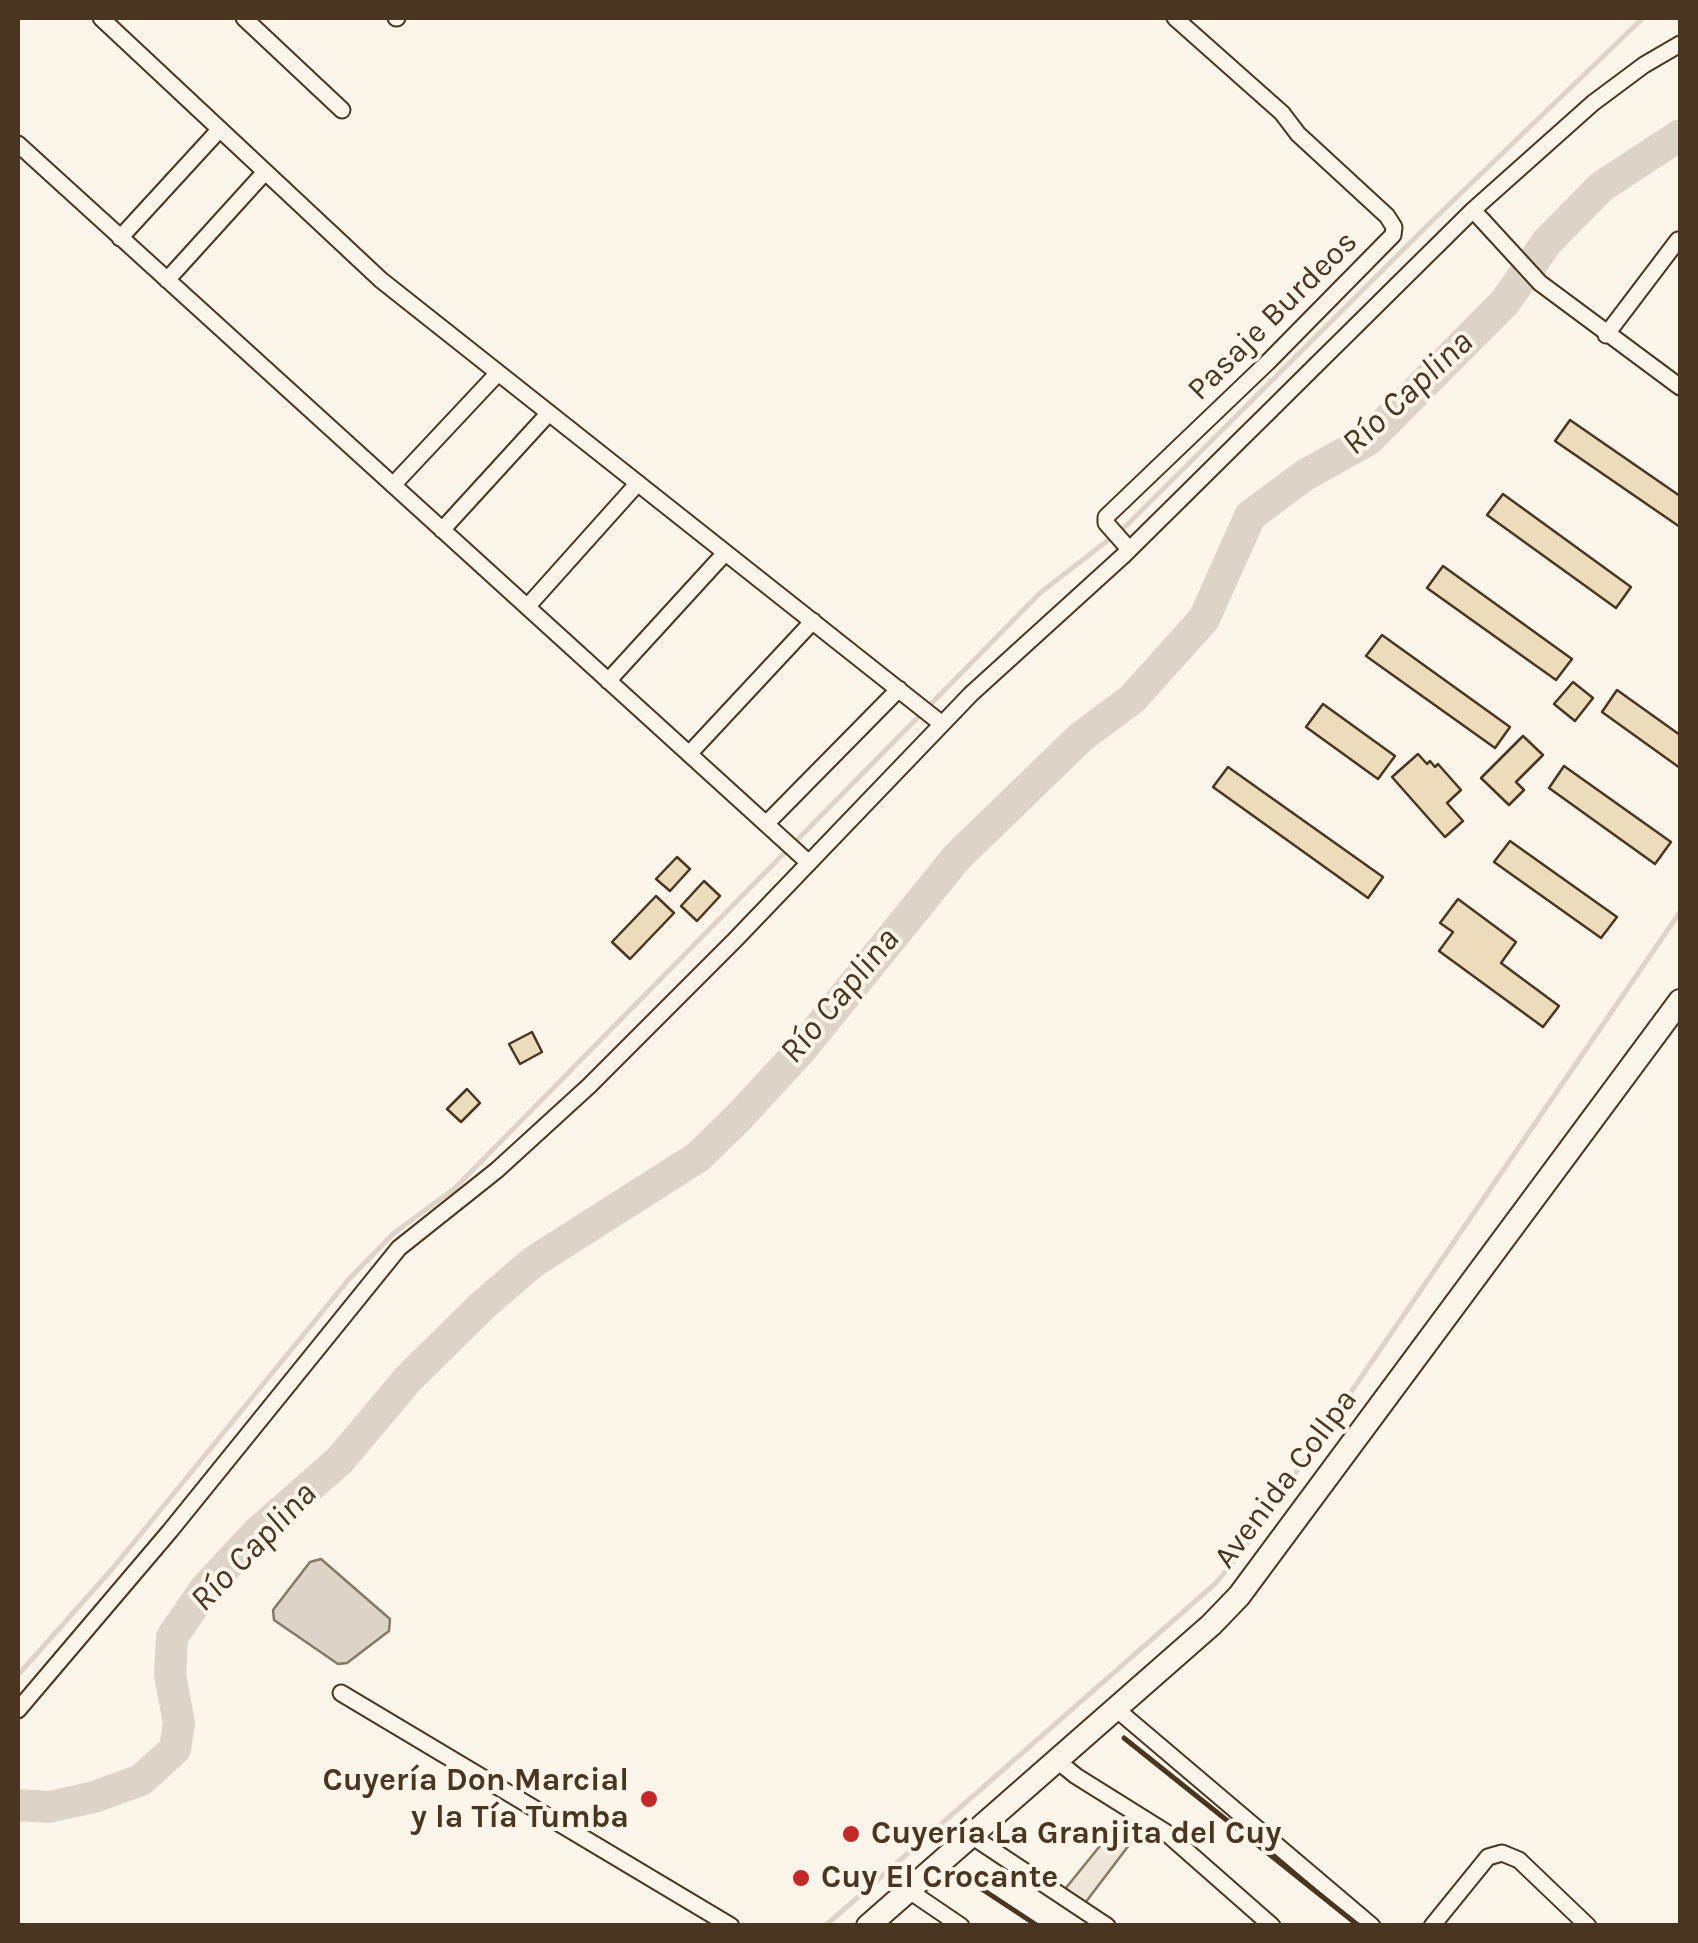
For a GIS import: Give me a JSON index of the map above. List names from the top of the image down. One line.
{"streets":{"main road":["Avenida Collpa"],"street":["Pasaje Burdeos"]},"water":["Río Caplina"],"places":["Cuyería Don Marcial y la Tía Tumba","Cuyería La Granjita del Cuy","Cuy El Crocante"]}
